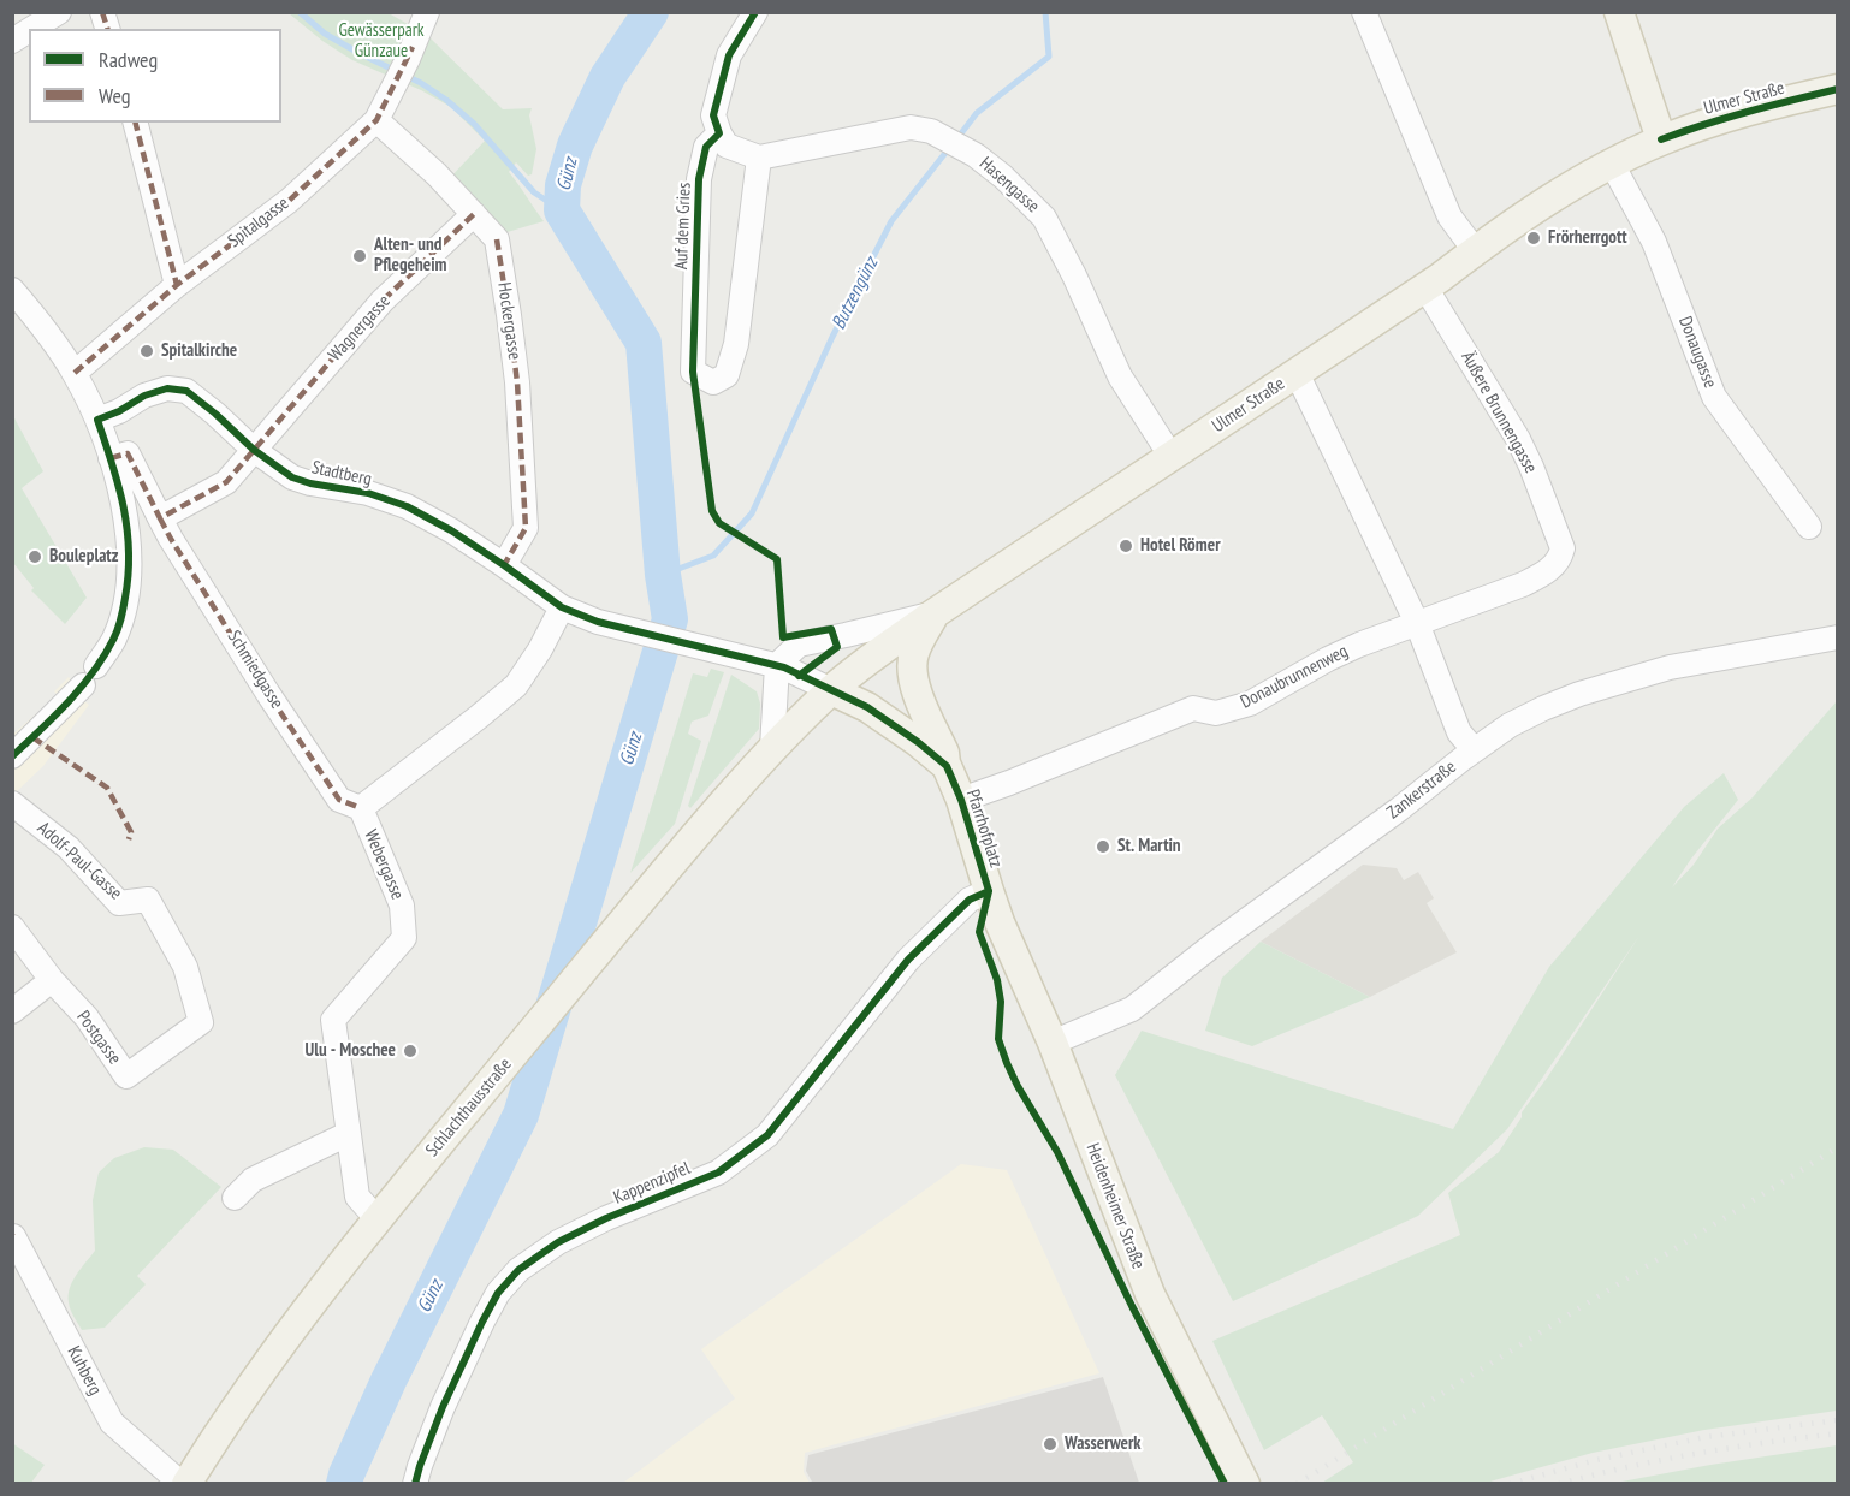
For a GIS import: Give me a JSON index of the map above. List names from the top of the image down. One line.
{"streets":{"main road":["Ulmer Straße","Pfarrhofplatz","Schlachthausstraße","Heidenheimer Straße"],"street":["Hasengasse","Spitalgasse","Auf dem Gries","Hockergasse","Wagnergasse","Donaugasse","Äußere Brunnengasse","Stadtberg","Schmiedgasse","Donaubrunnenweg","Zankerstraße","Adolf-Paul-Gasse","Webergasse","Postgasse","Kappenzipfel","Kuhberg"]},"crossings":[["Ulmer Straße","Hasengasse"],["Ulmer Straße","Donaugasse"],["Ulmer Straße","Äußere Brunnengasse"],["Ulmer Straße","Stadtberg"],["Ulmer Straße","Pfarrhofplatz"],["Ulmer Straße","Schlachthausstraße"],["Hasengasse","Auf dem Gries"],["Spitalgasse","Hockergasse"],["Hockergasse","Wagnergasse"],["Hockergasse","Stadtberg"],["Wagnergasse","Stadtberg"],["Äußere Brunnengasse","Donaubrunnenweg"],["Stadtberg","Pfarrhofplatz"],["Stadtberg","Webergasse"],["Schmiedgasse","Webergasse"],["Donaubrunnenweg","Pfarrhofplatz"],["Zankerstraße","Heidenheimer Straße"],["Pfarrhofplatz","Kappenzipfel"],["Pfarrhofplatz","Heidenheimer Straße"],["Adolf-Paul-Gasse","Postgasse"],["Webergasse","Schlachthausstraße"],["Schlachthausstraße","Kuhberg"]],"water":["Günz","Butzengünz"],"parks":["Gewässerpark Günzaue"],"places":["Frörherrgott","Alten- und Pflegeheim","Spitalkirche","Hotel Römer","Bouleplatz","St. Martin","Ulu - Moschee","Wasserwerk"],"legend":["Radweg","Weg"]}
